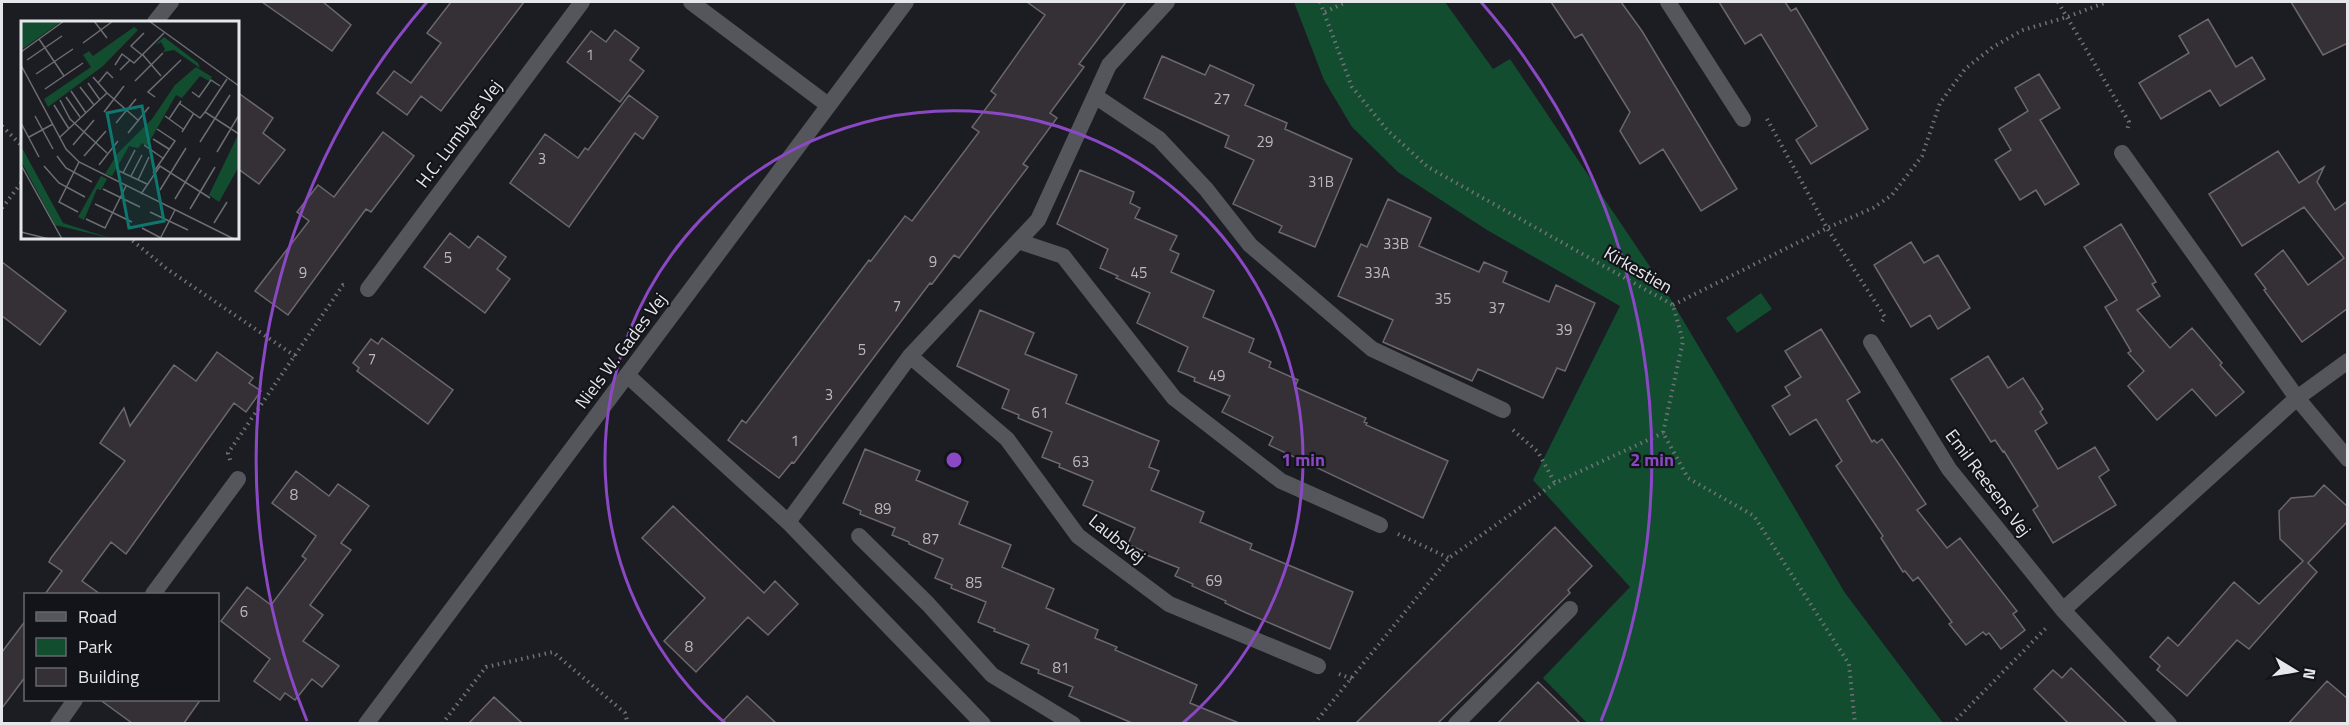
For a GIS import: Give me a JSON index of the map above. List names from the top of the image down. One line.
{"streets":{"street":["H.C. Lumbyes Vej","Niels W. Gades Vej","Emil Reesens Vej","Laubsvej"],"path":["Kirkestien"]},"house_numbers":["1","27","29","3","31B","33B","5","9","9","45","33A","35","7","37","39","5","7","49","3","61","1","63","8","89","87","69","85","6","8","81"],"legend":["Road","Park","Building"],"north":"right","rings":["1 min","2 min"]}
